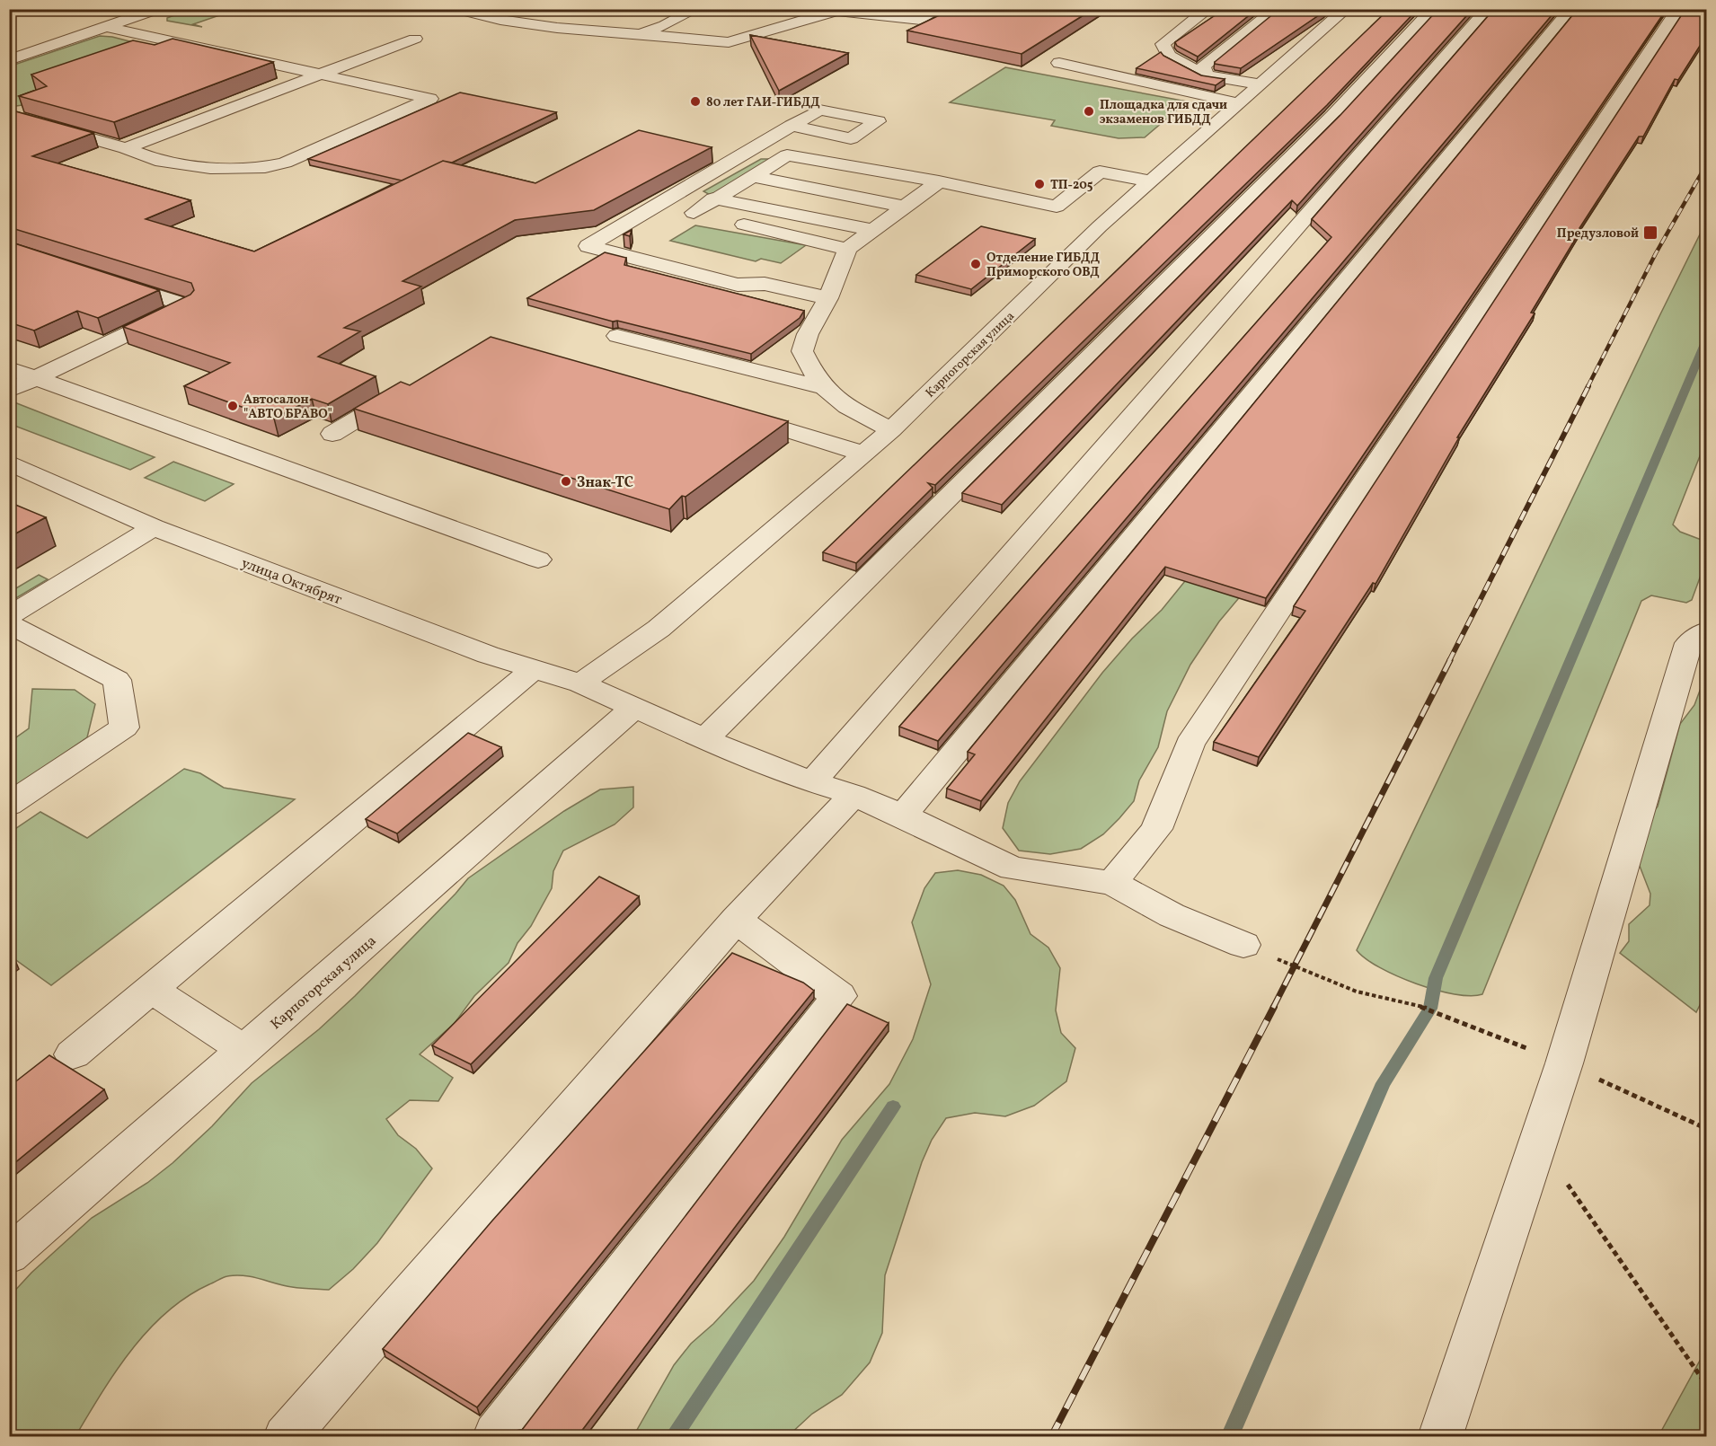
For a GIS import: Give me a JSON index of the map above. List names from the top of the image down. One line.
{"streets":{"street":["Карпогорская улица","улица Октябрят"]},"crossings":[["Карпогорская улица","улица Октябрят"]],"places":{"other":["80 лет ГАИ-ГИБДД","Площадка для сдачи экзаменов ГИБДД","ТП-205","Отделение ГИБДД Приморского ОВД","Автосалон \"АВТО БРАВО\"","Знак-ТС"],"transit":["Предузловой"]}}
